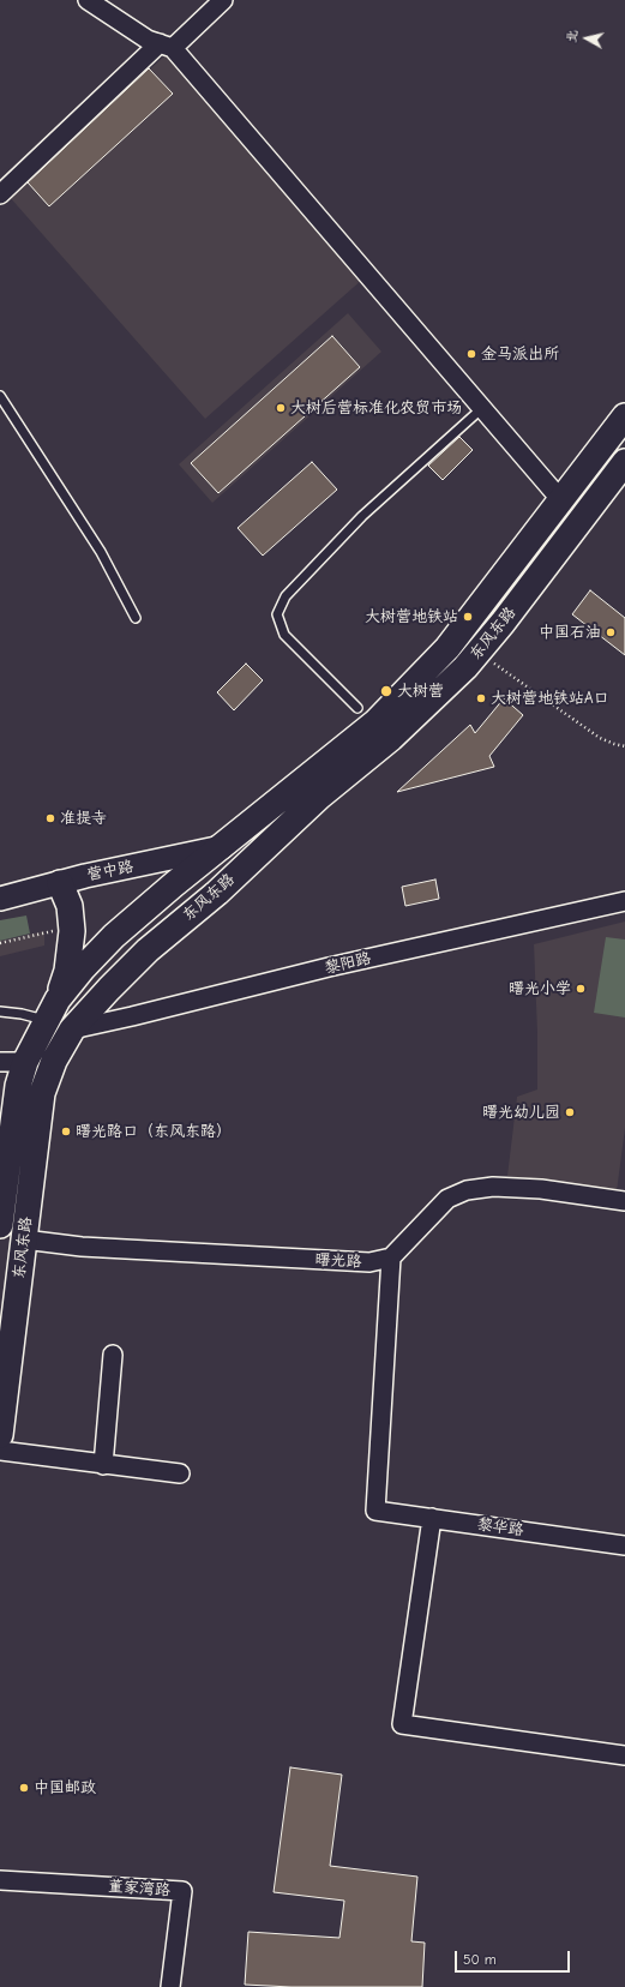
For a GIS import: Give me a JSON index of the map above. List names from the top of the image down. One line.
{"streets":{"main road":["东风东路"],"street":["营中路","黎阳路","曙光路","黎华路","董家湾路"]},"crossings":[["东风东路","营中路"],["东风东路","黎阳路"],["东风东路","曙光路"],["曙光路","黎华路"]],"places":["金马派出所","大树后营标准化农贸市场","大树营地铁站","中国石油","大树营","大树营地铁站A口","准提寺","曙光小学","曙光幼儿园","曙光路口（东风东路）","中国邮政"],"scale_bar":"50 m","north":"left"}
